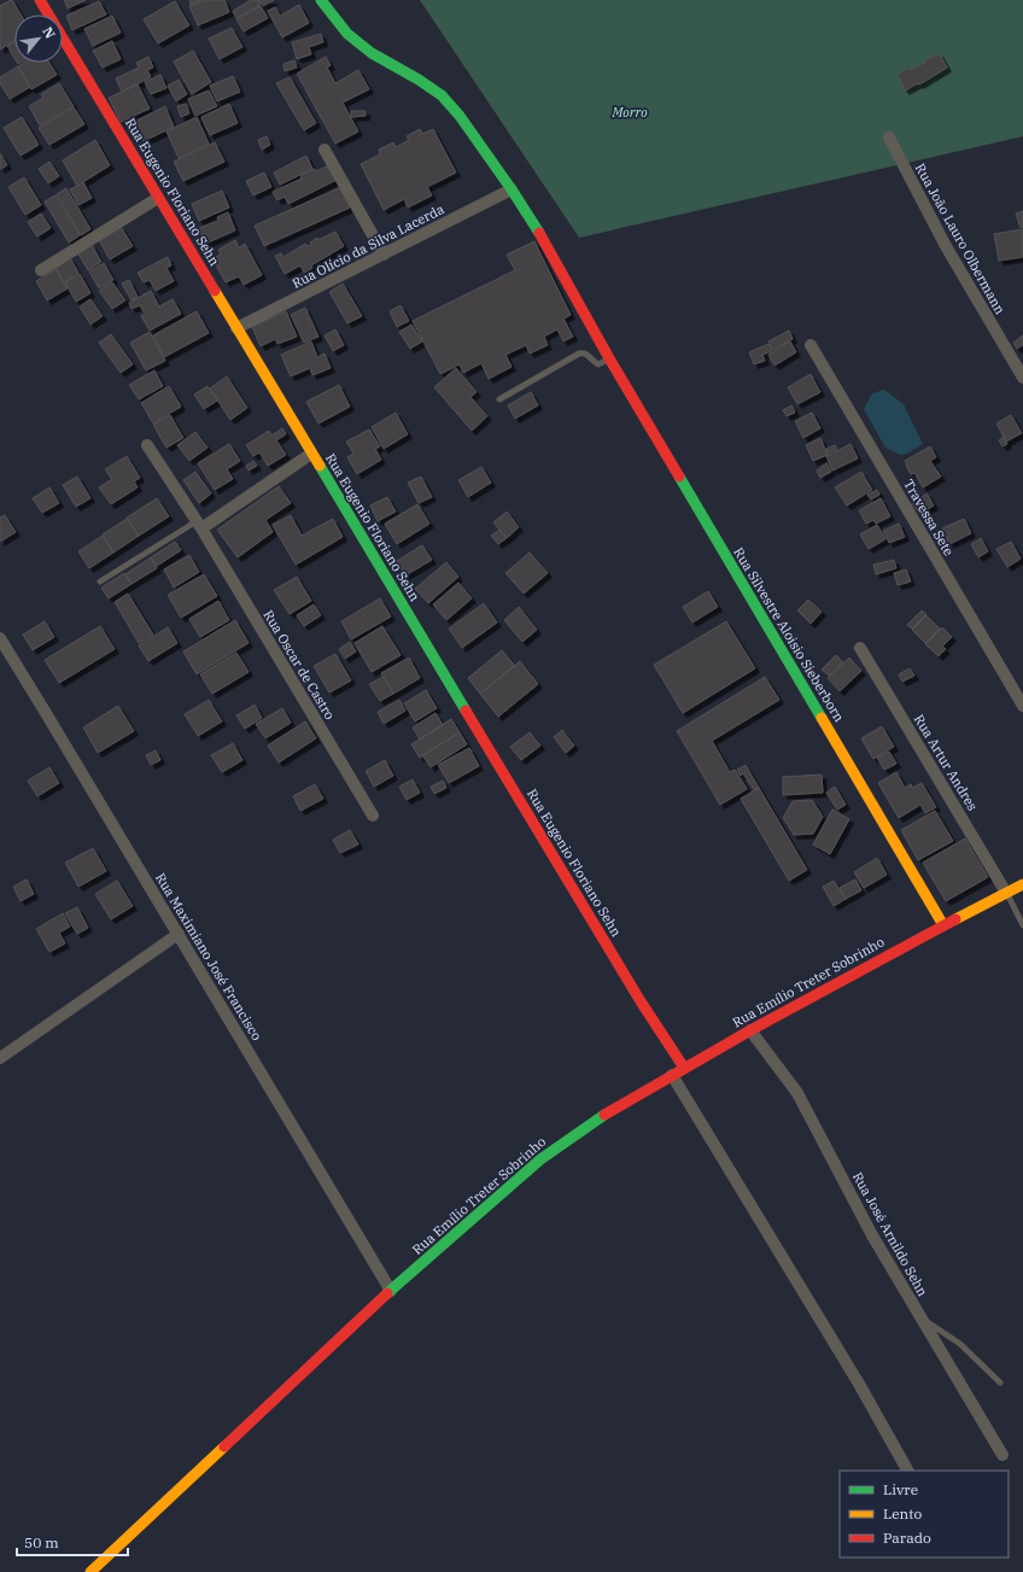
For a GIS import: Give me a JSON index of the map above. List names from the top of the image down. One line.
{"streets":{"street":["Rua Eugenio Floriano Sehn","Rua João Lauro Olbermann","Rua Olício da Silva Lacerda","Travessa Sete","Rua Silvestre Aloisio Sieberborn","Rua Oscar de Castro","Rua Artur Andres","Rua Maximiano José Francisco","Rua Emílio Treter Sobrinho","Rua José Arnildo Sehn"]},"crossings":[["Rua Eugenio Floriano Sehn","Rua Olício da Silva Lacerda"],["Rua Eugenio Floriano Sehn","Rua Emílio Treter Sobrinho"],["Rua Olício da Silva Lacerda","Rua Silvestre Aloisio Sieberborn"],["Rua Silvestre Aloisio Sieberborn","Rua Emílio Treter Sobrinho"],["Rua Artur Andres","Rua Emílio Treter Sobrinho"],["Rua Maximiano José Francisco","Rua Emílio Treter Sobrinho"],["Rua Emílio Treter Sobrinho","Rua José Arnildo Sehn"]],"parks":["Morro"],"legend":["Livre","Lento","Parado"],"scale_bar":"50 m","north":"top right"}
